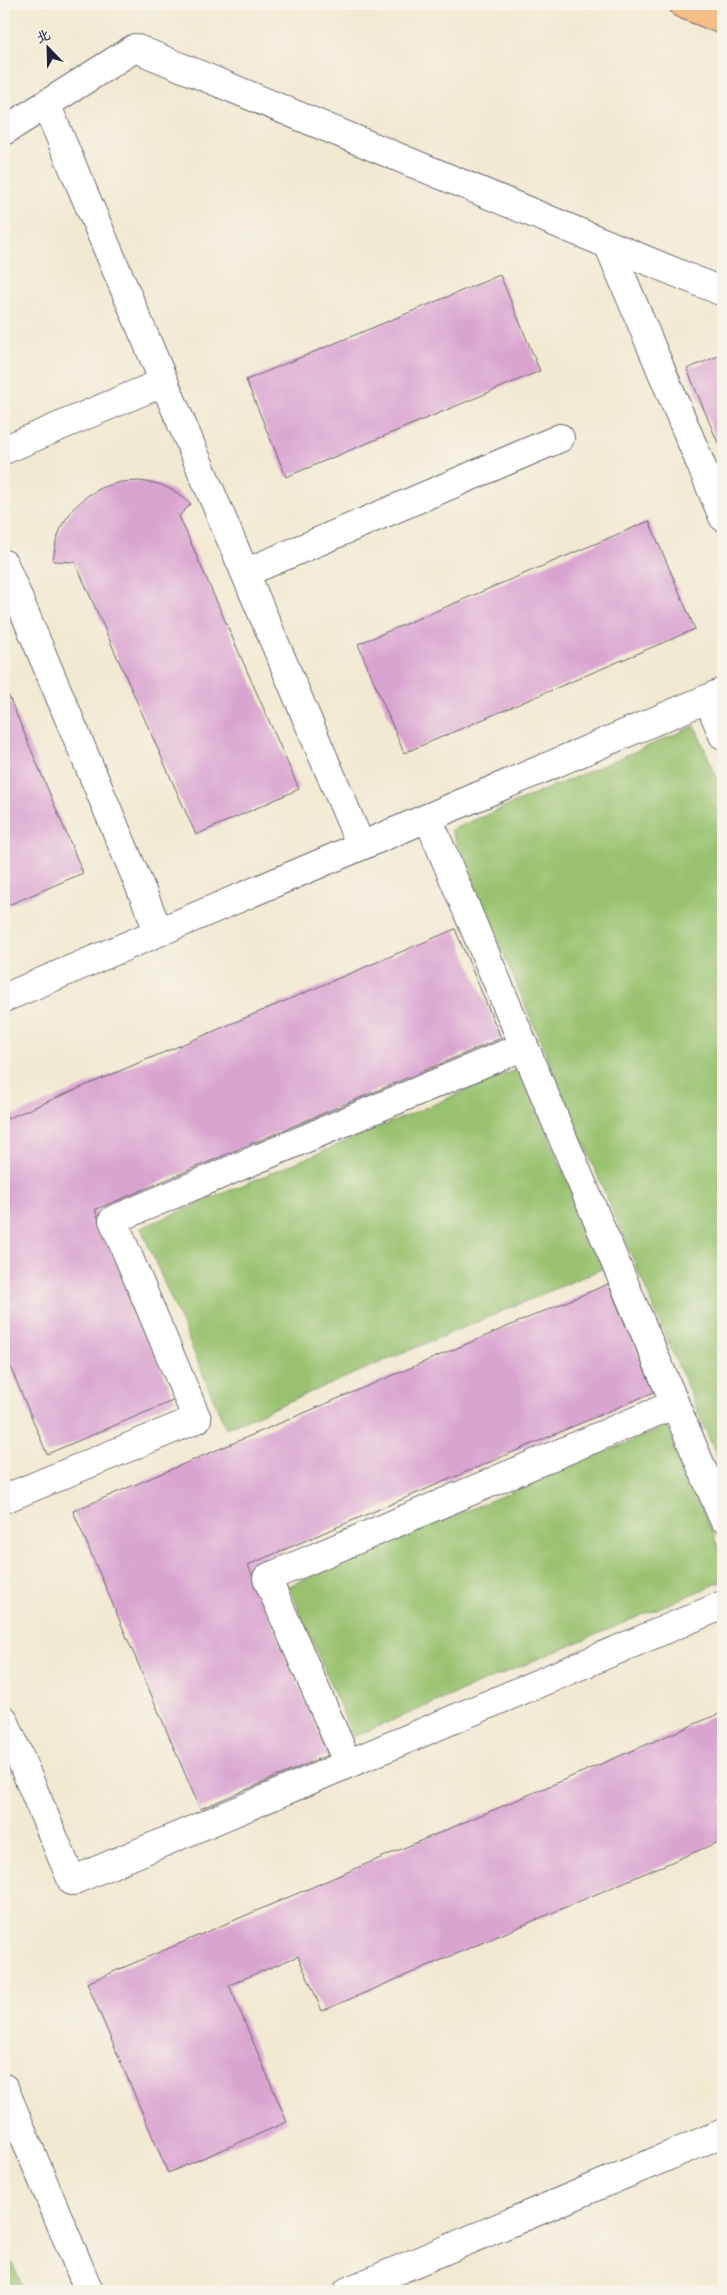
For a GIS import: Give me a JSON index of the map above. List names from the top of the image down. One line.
{"north":"top left"}
